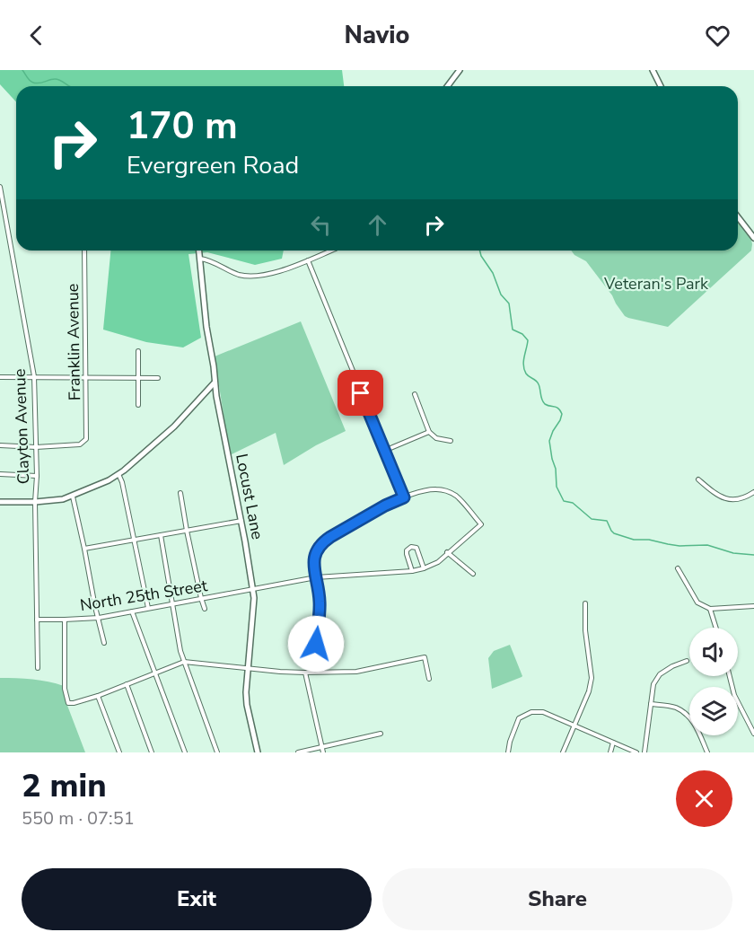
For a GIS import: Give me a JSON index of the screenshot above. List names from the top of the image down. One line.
{"streets":{"street":["Franklin Avenue","Clayton Avenue","Locust Lane","North 25th Street"]},"crossings":[["Franklin Avenue","Clayton Avenue"],["Clayton Avenue","North 25th Street"],["Locust Lane","North 25th Street"]],"parks":["Veteran's Park"],"page":{"header":"Navio","turn":["170 m","Evergreen Road"],"heading":["2 min","550 m · 07:51"],"buttons":["Exit","Share"]}}
